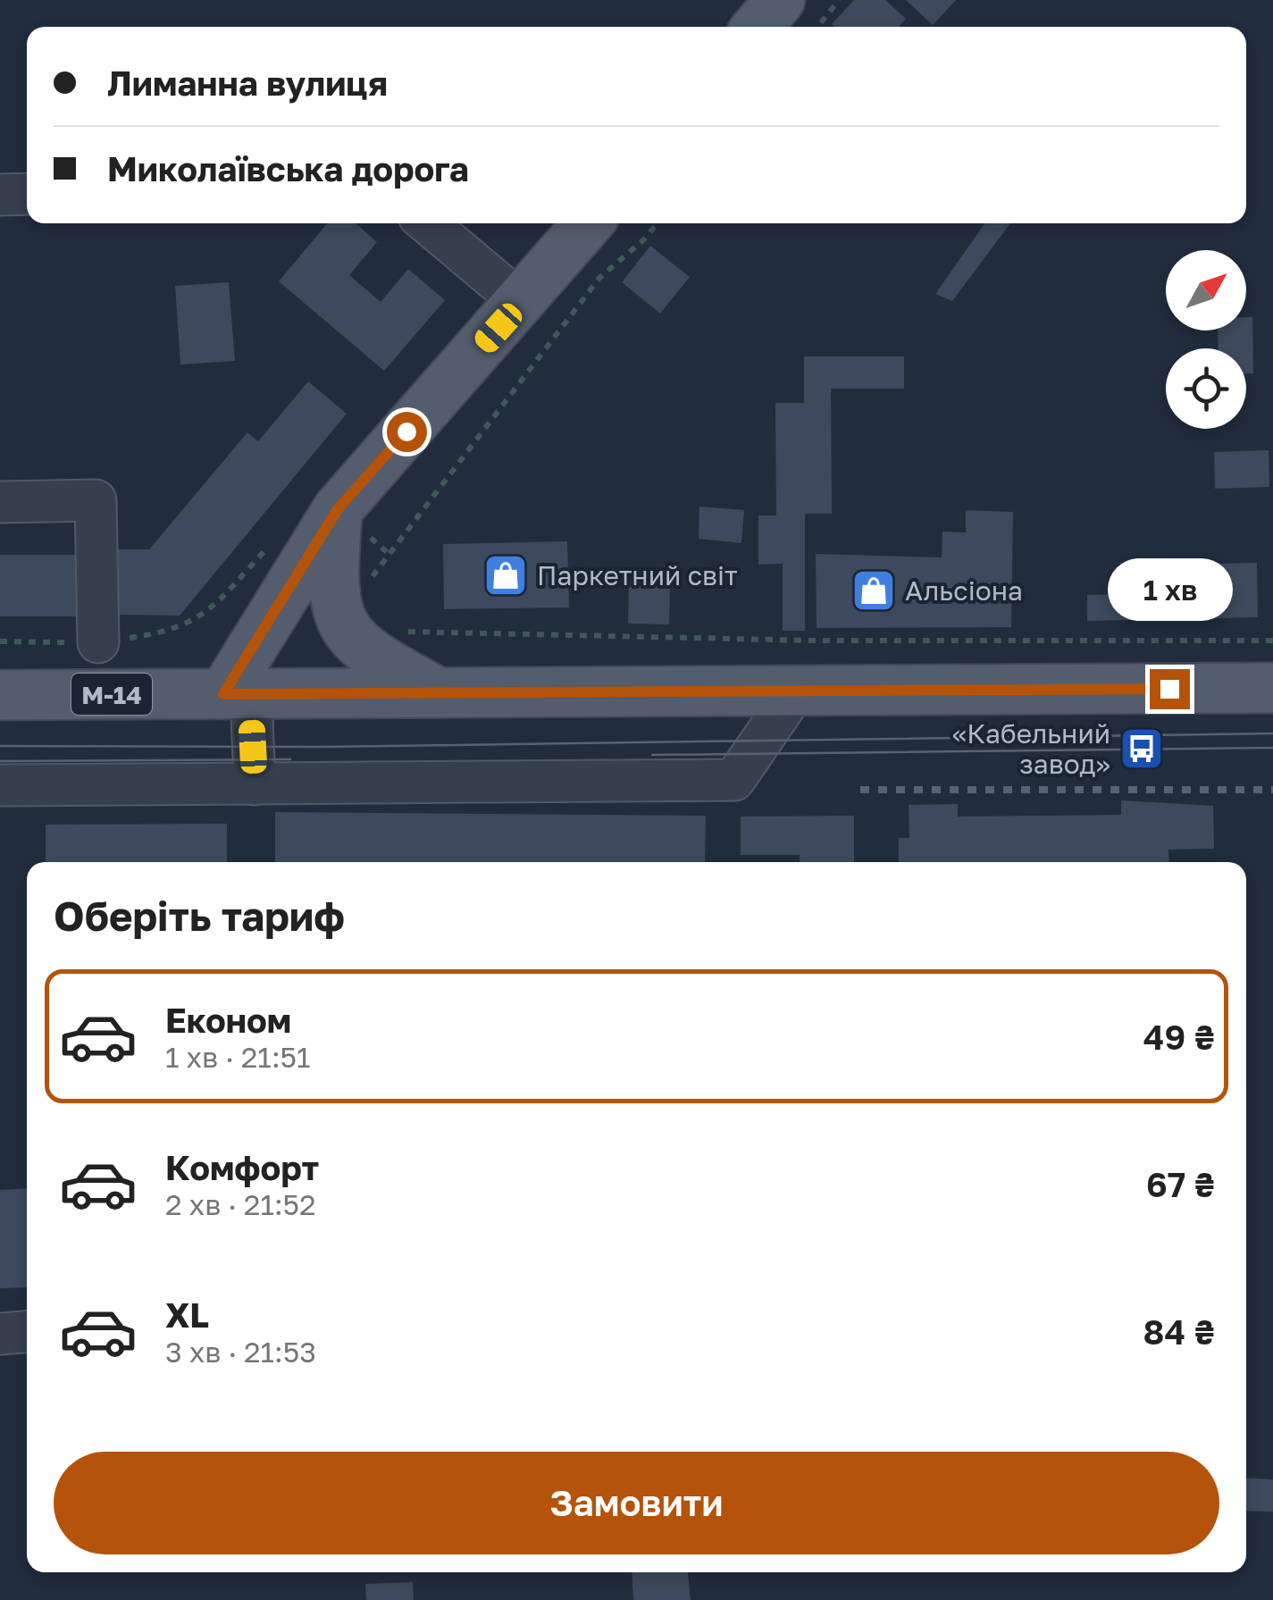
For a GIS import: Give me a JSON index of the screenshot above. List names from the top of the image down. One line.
{"streets":{"main road":["М-14"]},"places":{"shop":["Паркетний світ","Альсіона"],"bus stop":["«Кабельний завод»"]},"north":"top right","page":{"banner":["Лиманна вулиця","Миколаївська дорога"],"bubble":"1 хв","heading":"Оберіть тариф","list":[{"name":"Економ","note":"1 хв · 21:51","value":"49 ₴"},{"name":"Комфорт","note":"2 хв · 21:52","value":"67 ₴"},{"name":"XL","note":"3 хв · 21:53","value":"84 ₴"}],"buttons":"Замовити"}}
